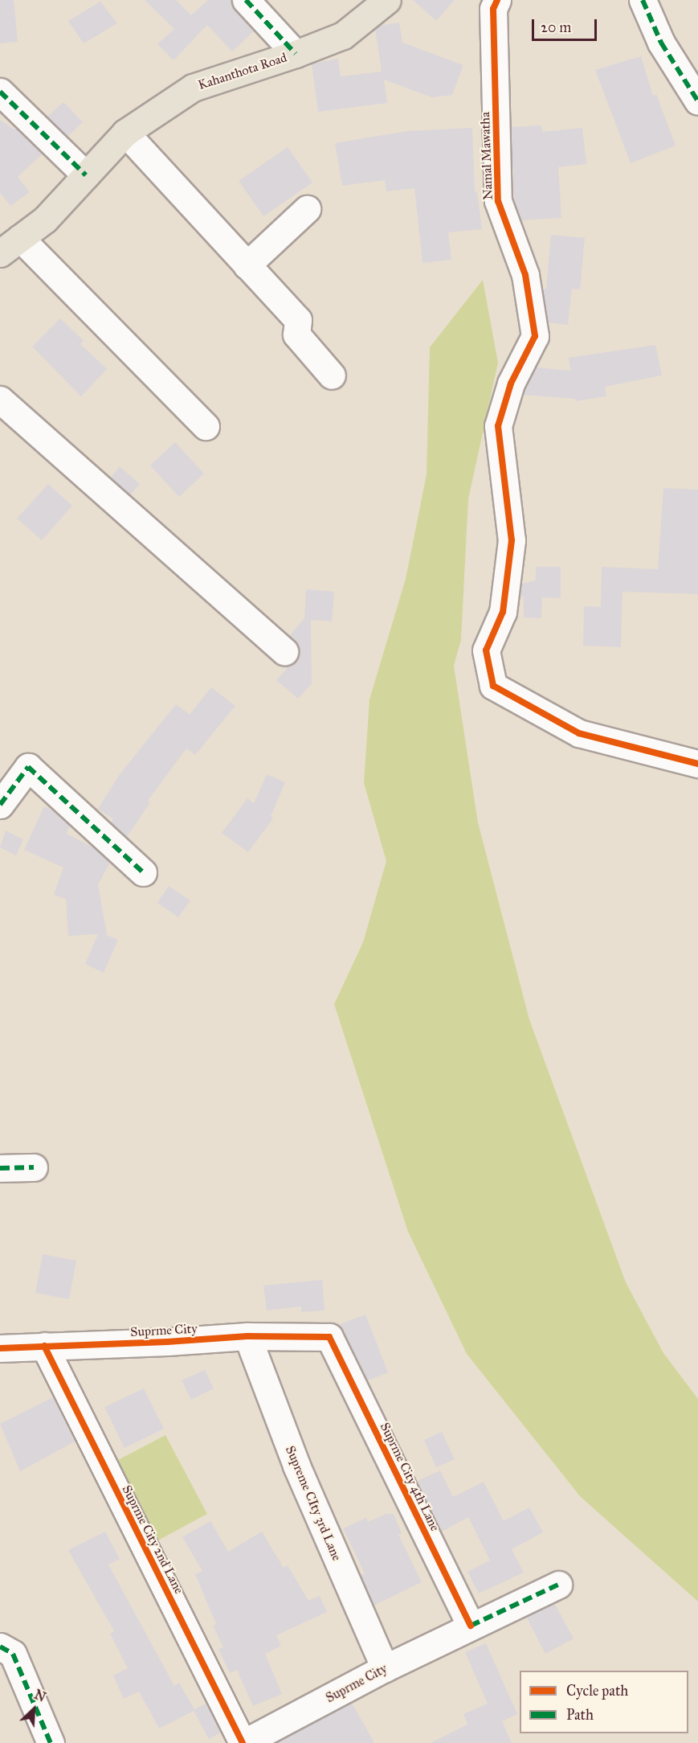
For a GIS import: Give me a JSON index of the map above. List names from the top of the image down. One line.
{"streets":{"main road":["Kahanthota Road"],"street":["Namal Mawatha","Suprme City","Suprme City 4th Lane","Supreme CIty 3rd Lane","Suprme City 2nd Lane"]},"crossings":[["Suprme City","Suprme City 4th Lane"],["Suprme City","Supreme CIty 3rd Lane"],["Suprme City","Suprme City 2nd Lane"]],"legend":["Cycle path","Path"],"scale_bar":"20 m","north":"top right"}
